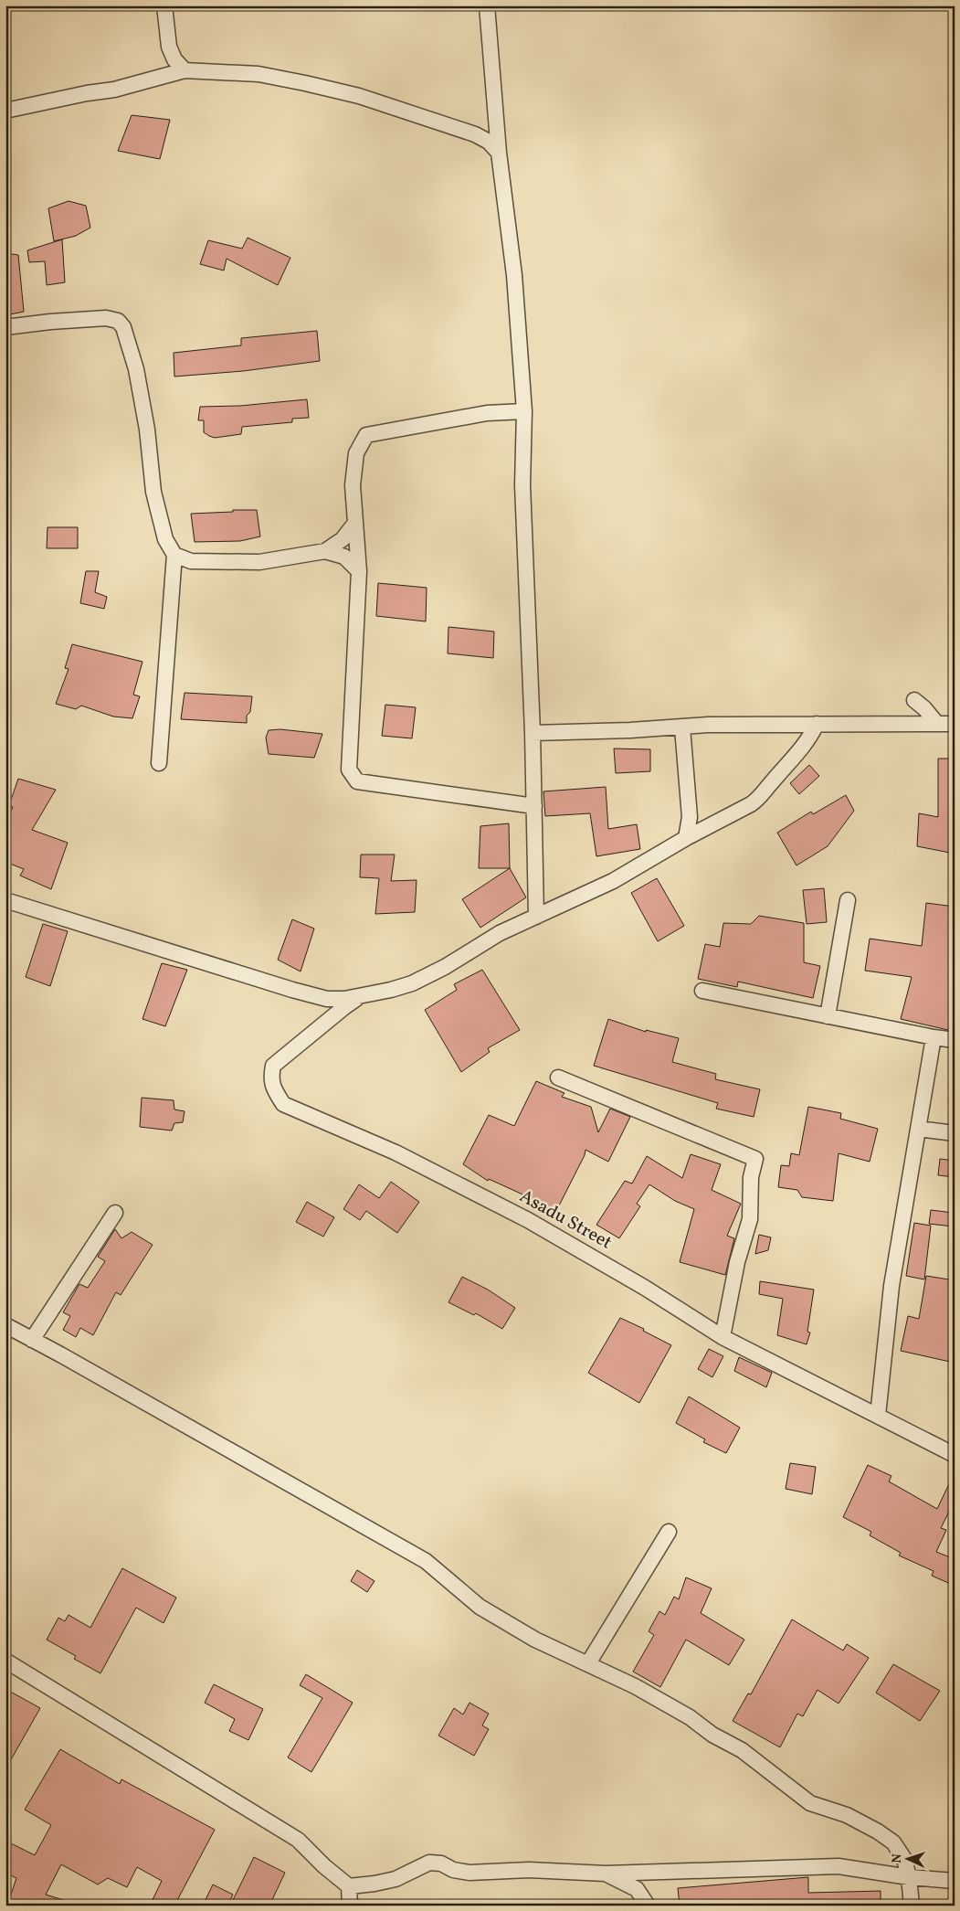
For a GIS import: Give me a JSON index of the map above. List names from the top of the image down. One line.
{"streets":{"street":["Asadu Street"]},"north":"left"}
